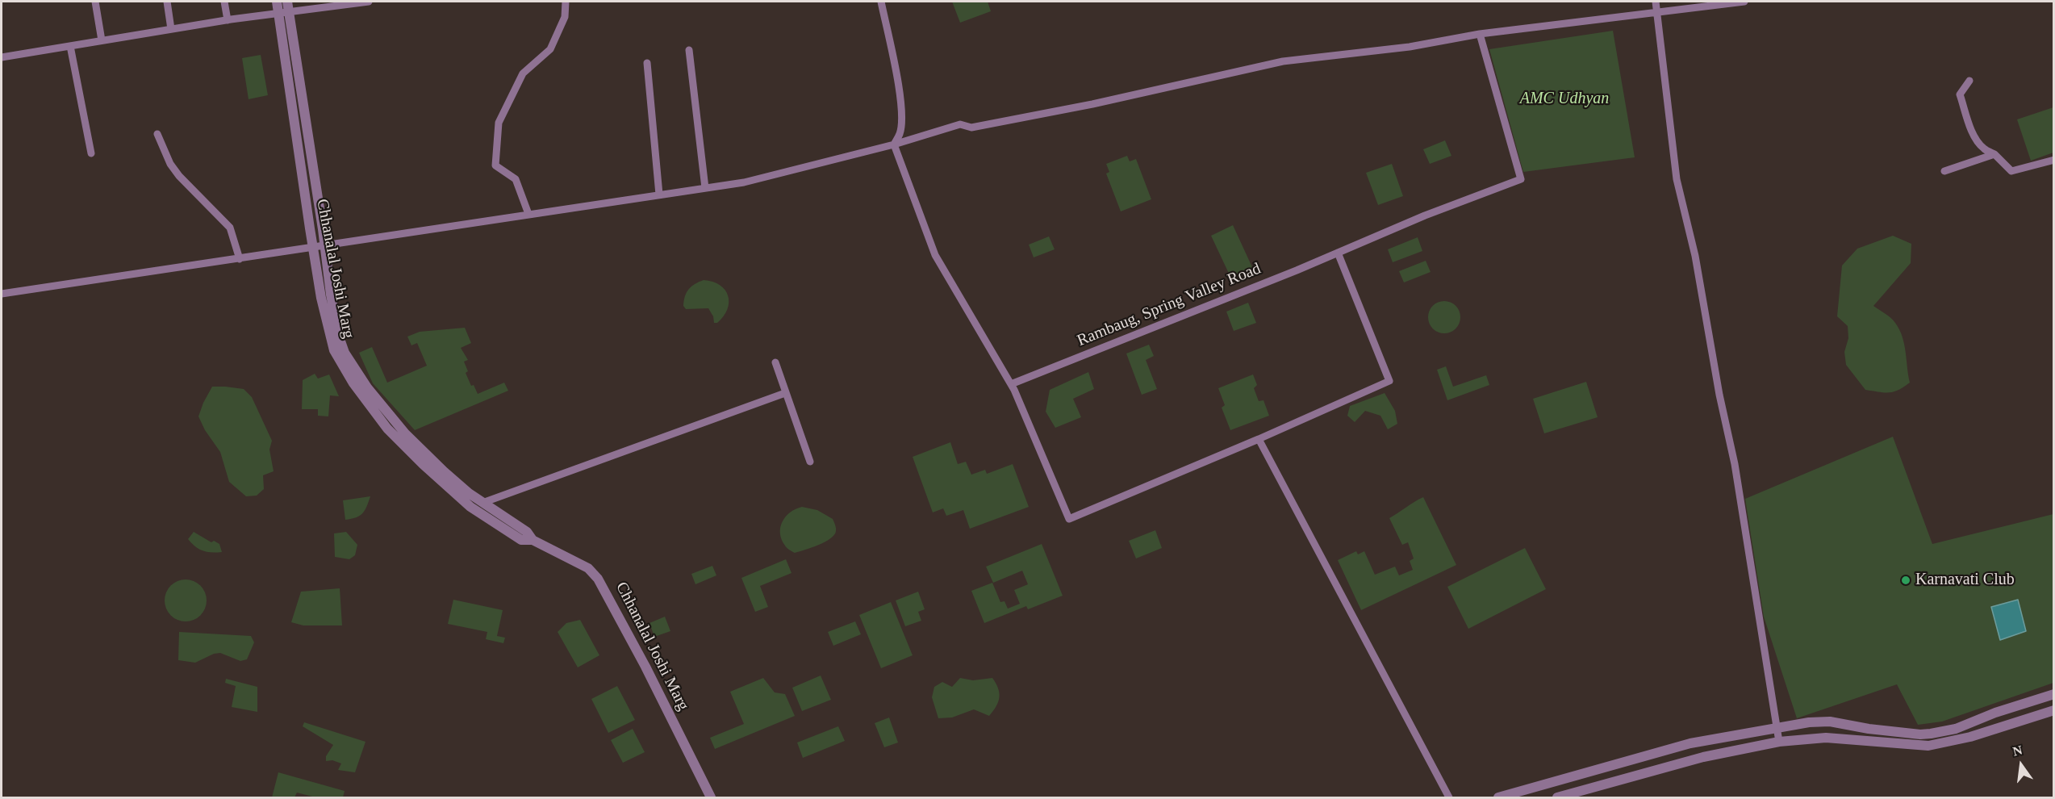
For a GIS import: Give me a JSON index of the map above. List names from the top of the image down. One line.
{"streets":{"street":["Chhanalal Joshi Marg","Rambaug, Spring Valley Road"]},"parks":["AMC Udhyan"],"places":["Karnavati Club"],"north":"top"}
